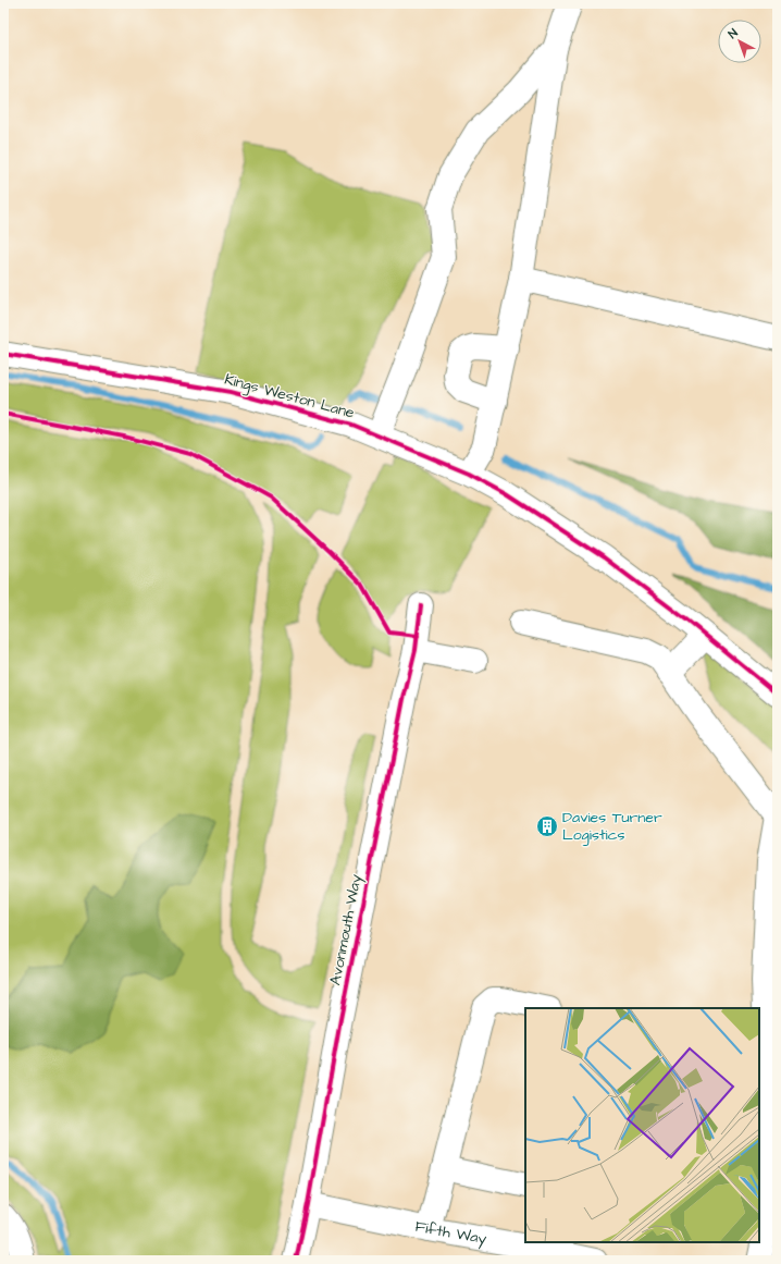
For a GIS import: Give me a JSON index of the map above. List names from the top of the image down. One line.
{"streets":{"street":["Kings Weston Lane","Avonmouth Way","Fifth Way"]},"crossings":[["Avonmouth Way","Fifth Way"]],"places":{"building":["Davies Turner Logistics"]},"north":"top left"}
